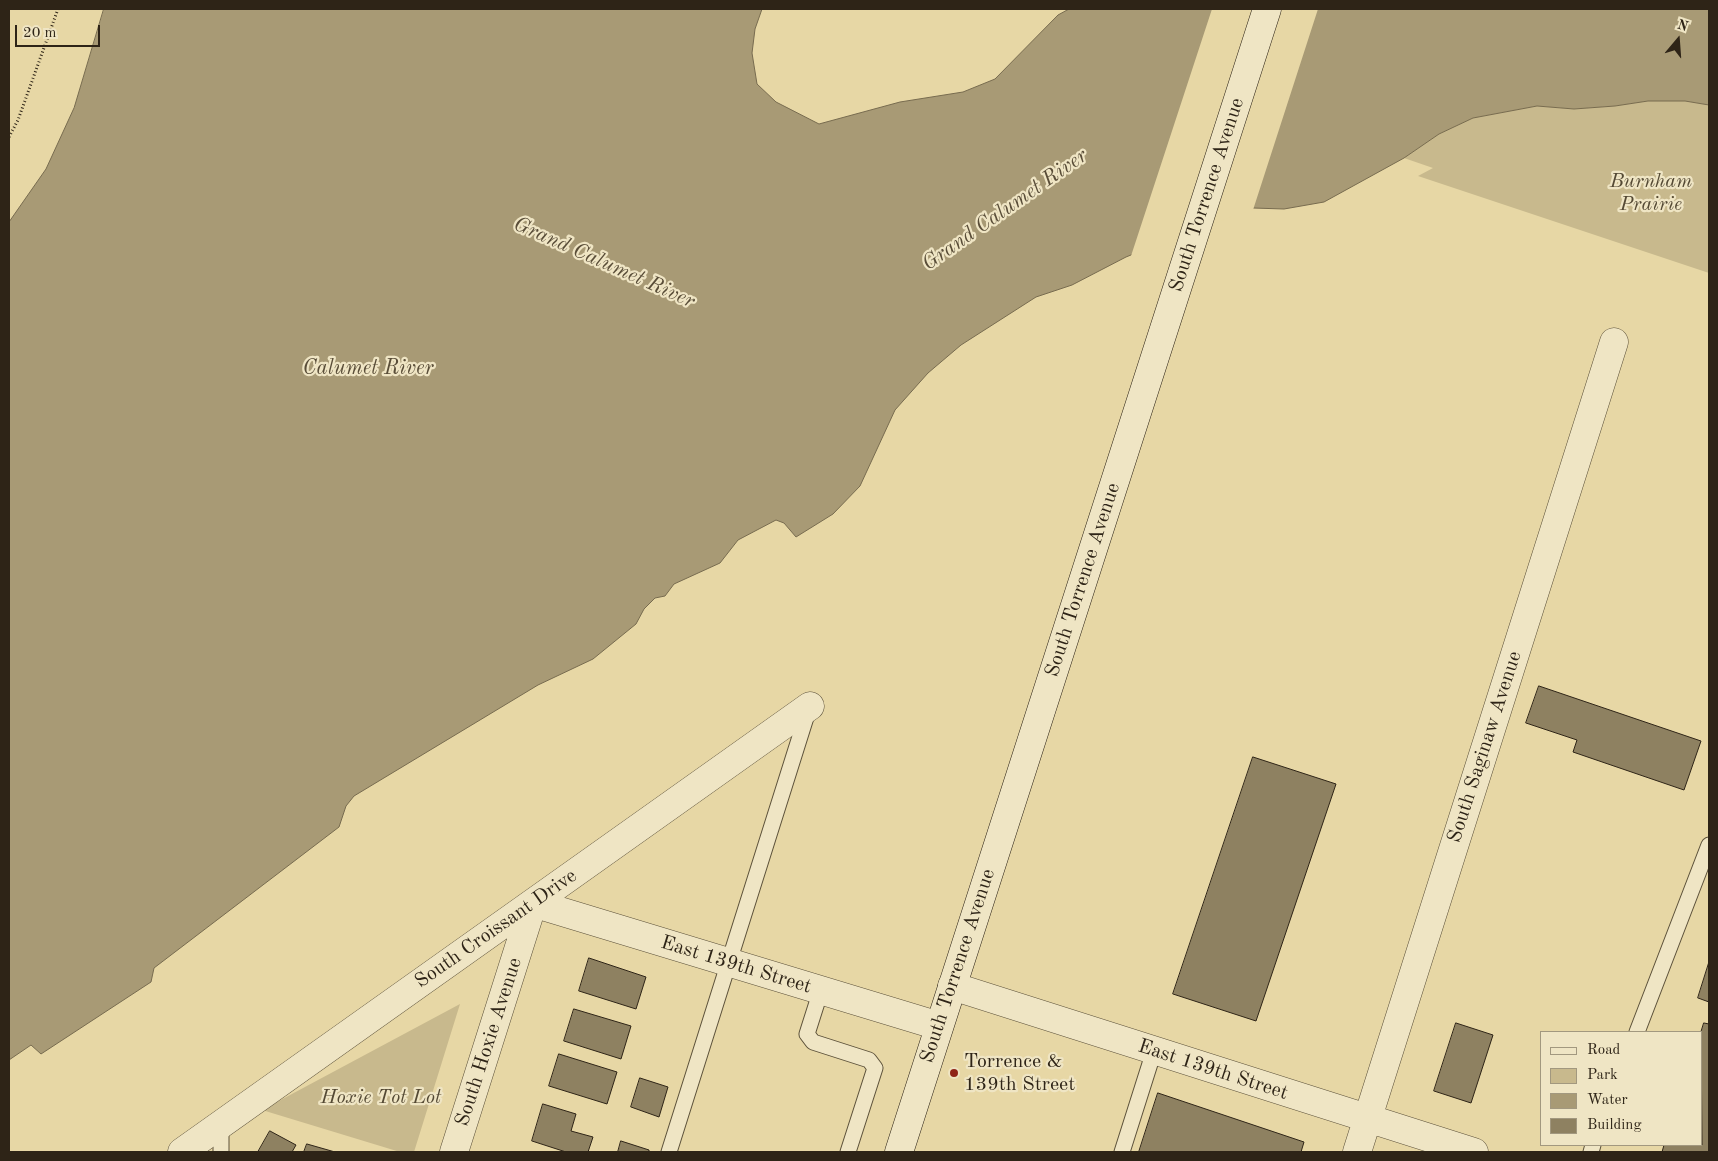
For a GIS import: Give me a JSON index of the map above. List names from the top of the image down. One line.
{"streets":{"street":["South Torrence Avenue","South Saginaw Avenue","South Croissant Drive","East 139th Street","South Hoxie Avenue"]},"crossings":[["South Torrence Avenue","East 139th Street"],["South Saginaw Avenue","East 139th Street"],["South Croissant Drive","East 139th Street"],["South Croissant Drive","South Hoxie Avenue"],["East 139th Street","South Hoxie Avenue"]],"water":["Grand Calumet River","Calumet River"],"parks":["Burnham Prairie","Hoxie Tot Lot"],"places":["Torrence & 139th Street"],"legend":["Road","Park","Water","Building"],"scale_bar":"20 m","north":"top"}
